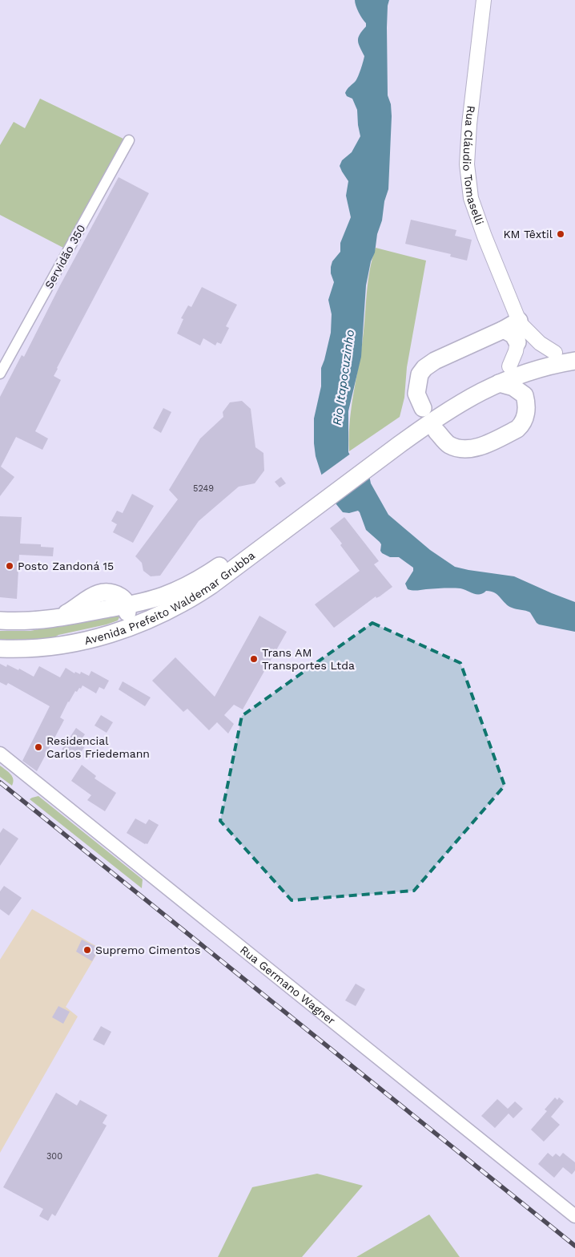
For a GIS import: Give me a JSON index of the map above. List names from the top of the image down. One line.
{"streets":{"highway":["Avenida Prefeito Waldemar Grubba"],"main road":["Rua Cláudio Tomaselli"],"street":["Servidão 350","Rua Germano Wagner"]},"water":["Rio Itapocuzinho"],"places":["KM Têxtil","Posto Zandoná 15","Trans AM Transportes Ltda","Residencial Carlos Friedemann","Supremo Cimentos"],"house_numbers":["5249","300"]}
